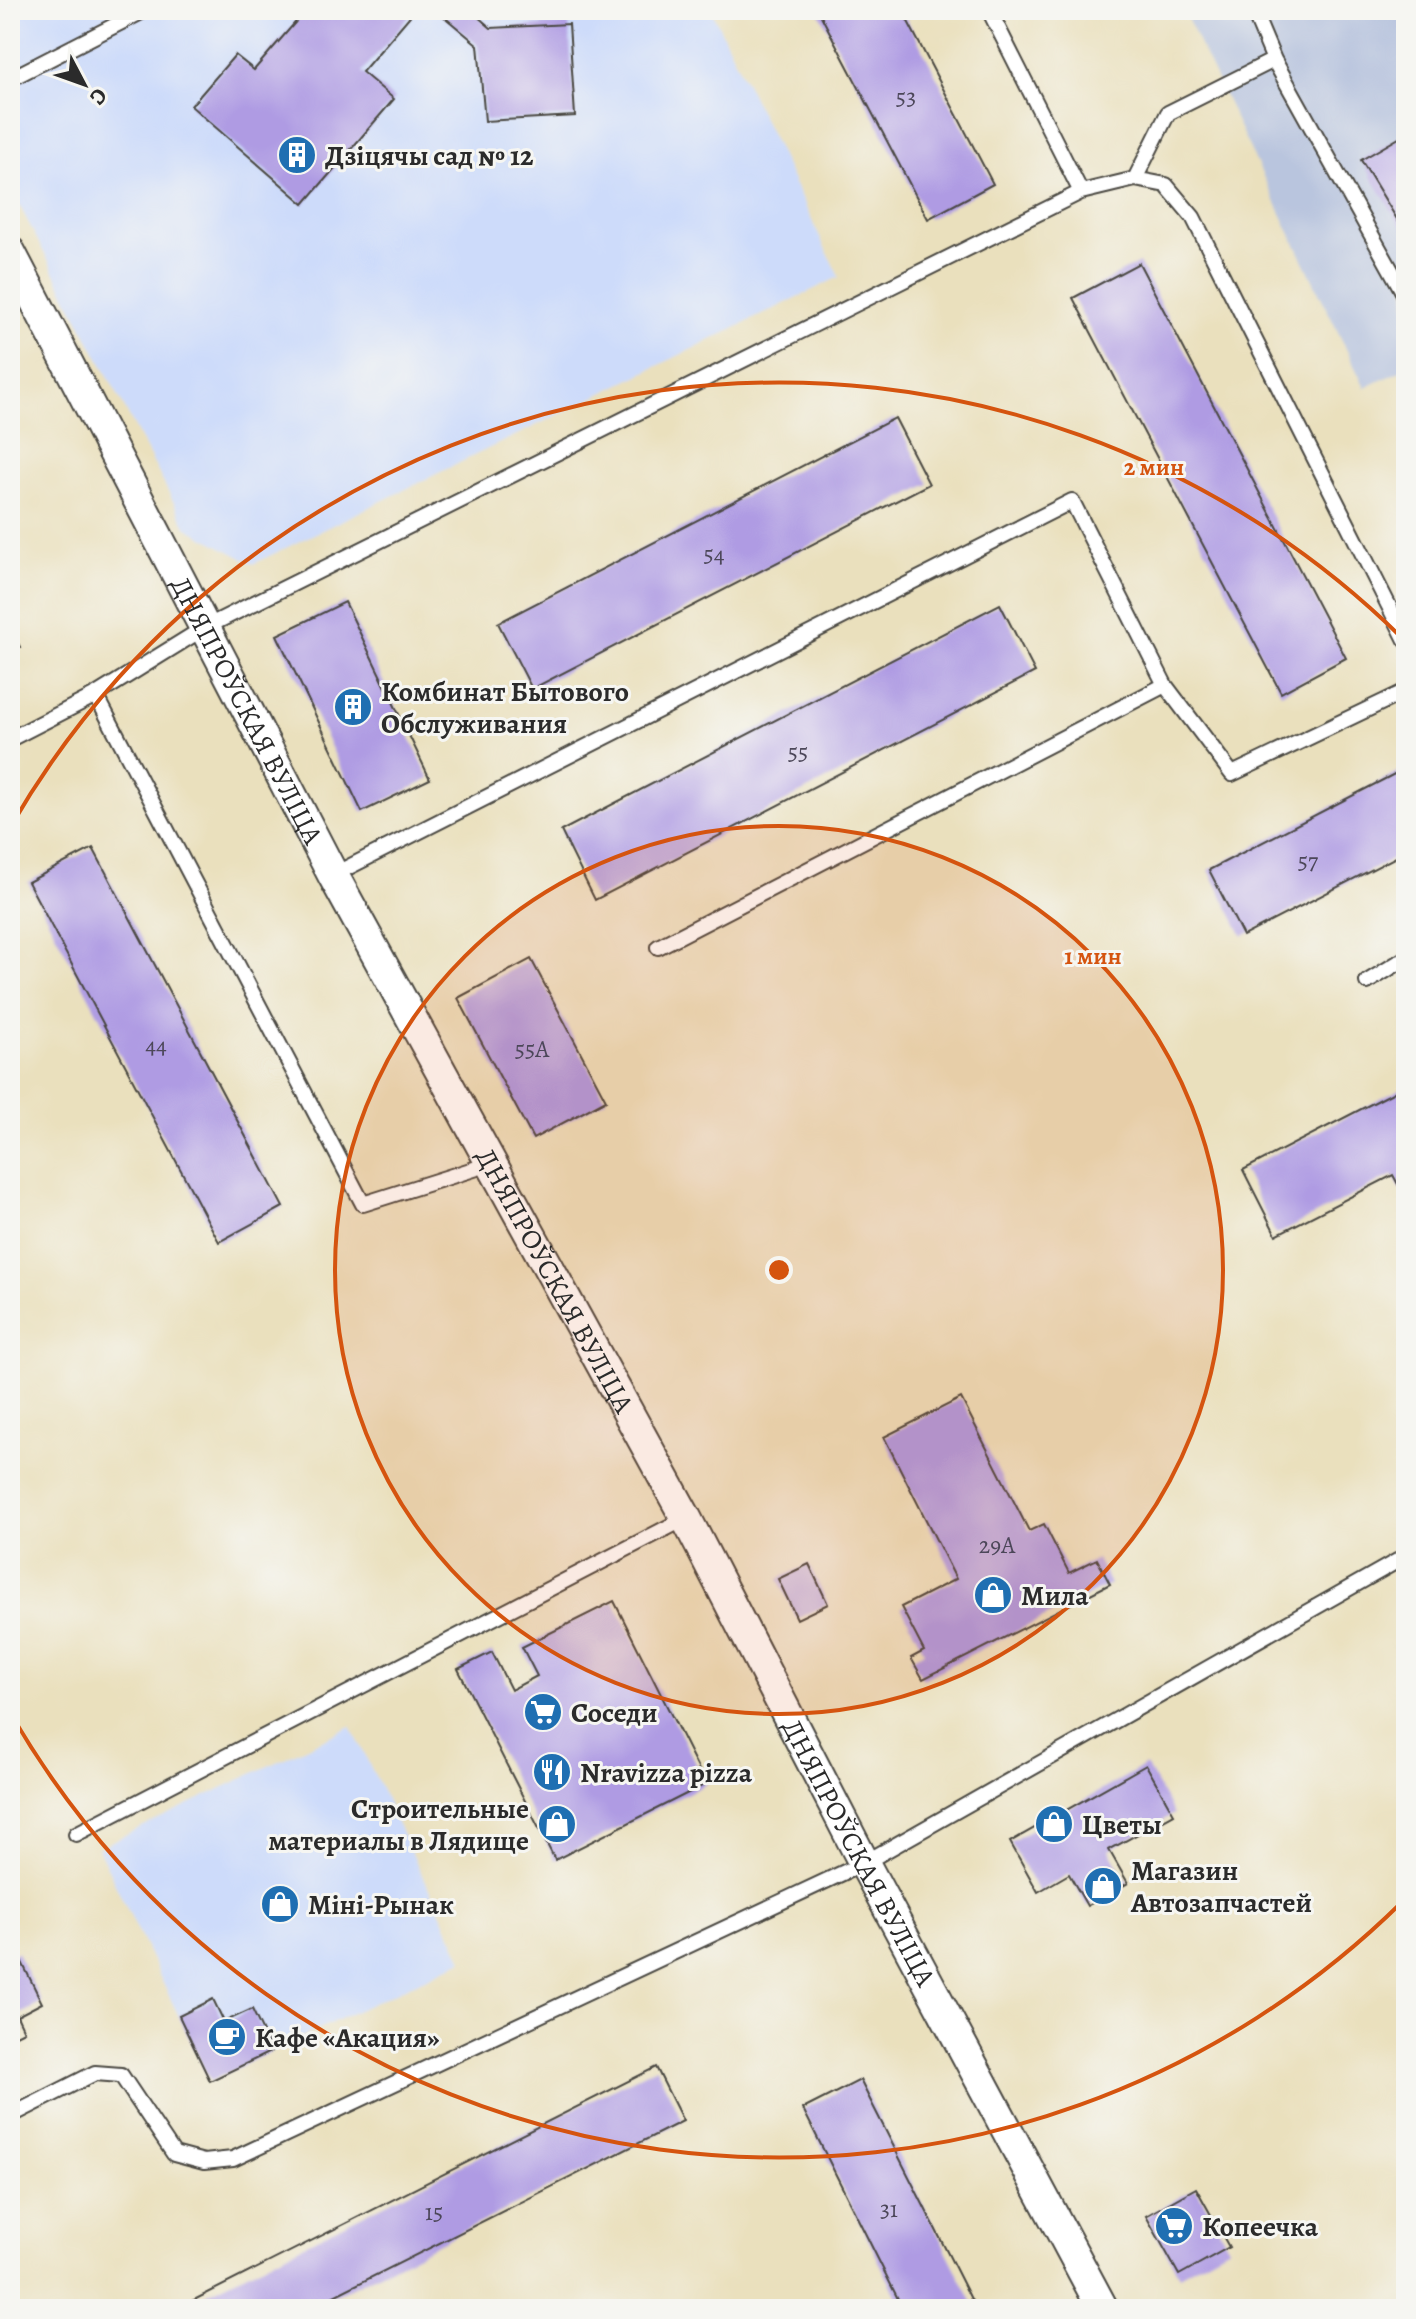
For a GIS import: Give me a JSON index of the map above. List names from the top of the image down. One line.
{"streets":{"street":["ДНЯПРОЎСКАЯ ВУЛІЦА"]},"places":{"building":["Дзіцячы сад № 12","Комбинат Бытового Обслуживания"],"shop":["Мила","Строительные материалы в Лядище","Цветы","Магазин Автозапчастей","Міні-Рынак"],"supermarket":["Соседи","Копеечка"],"restaurant":["Nravizza pizza"],"cafe":["Кафе «Акация»"]},"house_numbers":["53","54","55","57","44","55А","29А","31","15"],"north":"bottom right","rings":["2 мин","1 мин"]}
